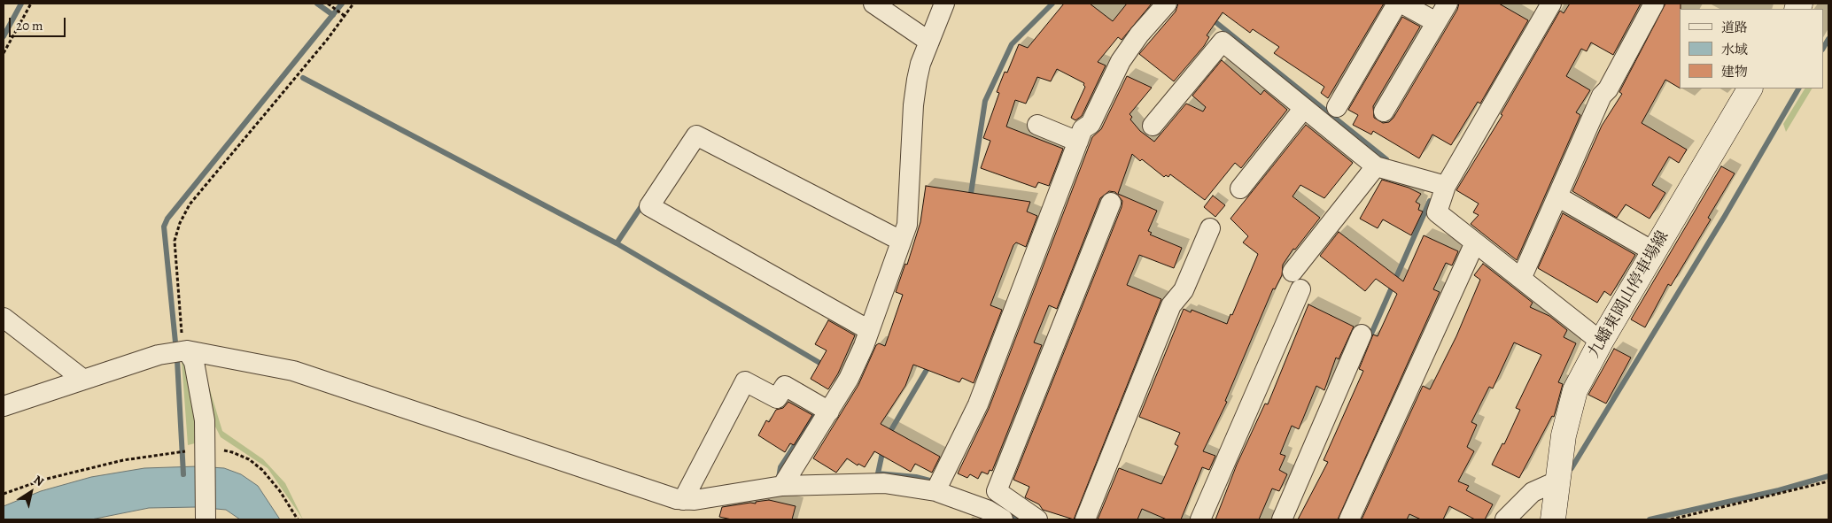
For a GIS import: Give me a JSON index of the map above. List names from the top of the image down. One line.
{"streets":{"main road":["九蟠東岡山停車場線"]},"legend":["道路","水域","建物"],"scale_bar":"20 m","north":"top right"}
